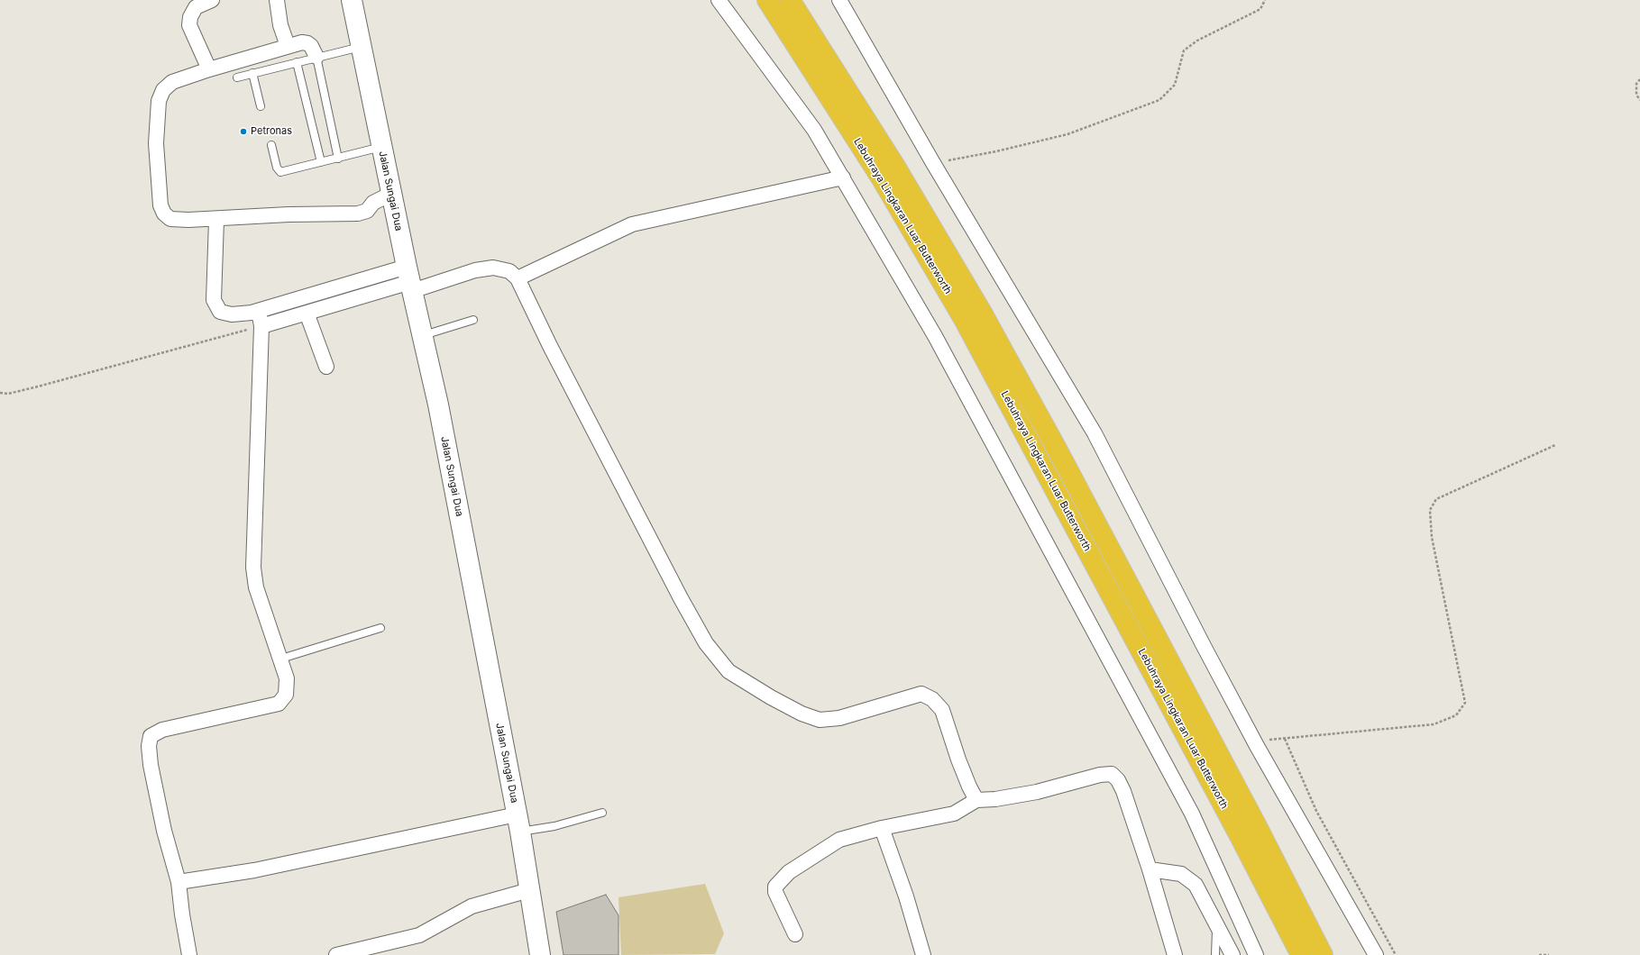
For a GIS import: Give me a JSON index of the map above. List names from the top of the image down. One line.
{"streets":{"highway":["Lebuhraya Lingkaran Luar Butterworth"],"main road":["Jalan Sungai Dua"]},"places":["Petronas"]}
